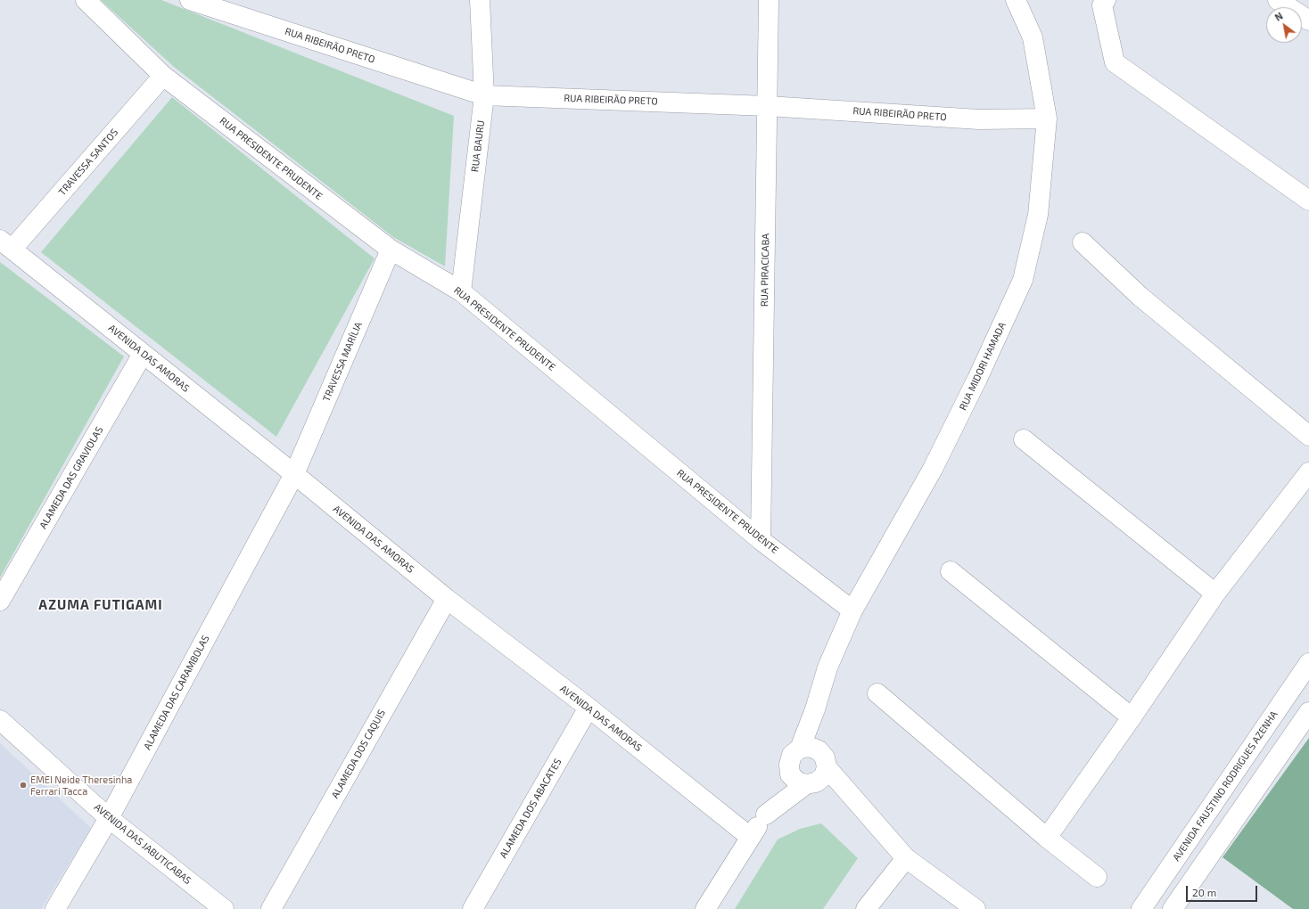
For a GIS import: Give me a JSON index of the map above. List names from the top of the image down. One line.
{"streets":{"street":["RUA RIBEIRÃO PRETO","RUA BAURU","RUA PRESIDENTE PRUDENTE","TRAVESSA SANTOS","RUA PIRACICABA","AVENIDA DAS AMORAS","TRAVESSA MARÍLIA","RUA MIDORI HAMADA","ALAMEDA DAS GRAVIOLAS","ALAMEDA DAS CARAMBOLAS","ALAMEDA DOS CAQUIS","AVENIDA FAUSTINO RODRIGUES AZENHA","ALAMEDA DOS ABACATES","AVENIDA DAS JABUTICABAS"]},"crossings":[["RUA RIBEIRÃO PRETO","RUA BAURU"],["RUA RIBEIRÃO PRETO","RUA PIRACICABA"],["RUA RIBEIRÃO PRETO","RUA MIDORI HAMADA"],["RUA BAURU","RUA PRESIDENTE PRUDENTE"],["RUA PRESIDENTE PRUDENTE","TRAVESSA SANTOS"],["RUA PRESIDENTE PRUDENTE","RUA PIRACICABA"],["RUA PRESIDENTE PRUDENTE","TRAVESSA MARÍLIA"],["RUA PRESIDENTE PRUDENTE","RUA MIDORI HAMADA"],["TRAVESSA SANTOS","AVENIDA DAS AMORAS"],["AVENIDA DAS AMORAS","TRAVESSA MARÍLIA"],["AVENIDA DAS AMORAS","ALAMEDA DAS GRAVIOLAS"],["AVENIDA DAS AMORAS","ALAMEDA DAS CARAMBOLAS"],["AVENIDA DAS AMORAS","ALAMEDA DOS CAQUIS"],["AVENIDA DAS AMORAS","ALAMEDA DOS ABACATES"],["TRAVESSA MARÍLIA","ALAMEDA DAS CARAMBOLAS"],["ALAMEDA DAS CARAMBOLAS","AVENIDA DAS JABUTICABAS"]],"districts":["AZUMA FUTIGAMI"],"places":["EMEI Neide Theresinha Ferrari Tacca"],"scale_bar":"20 m","north":"top left"}
